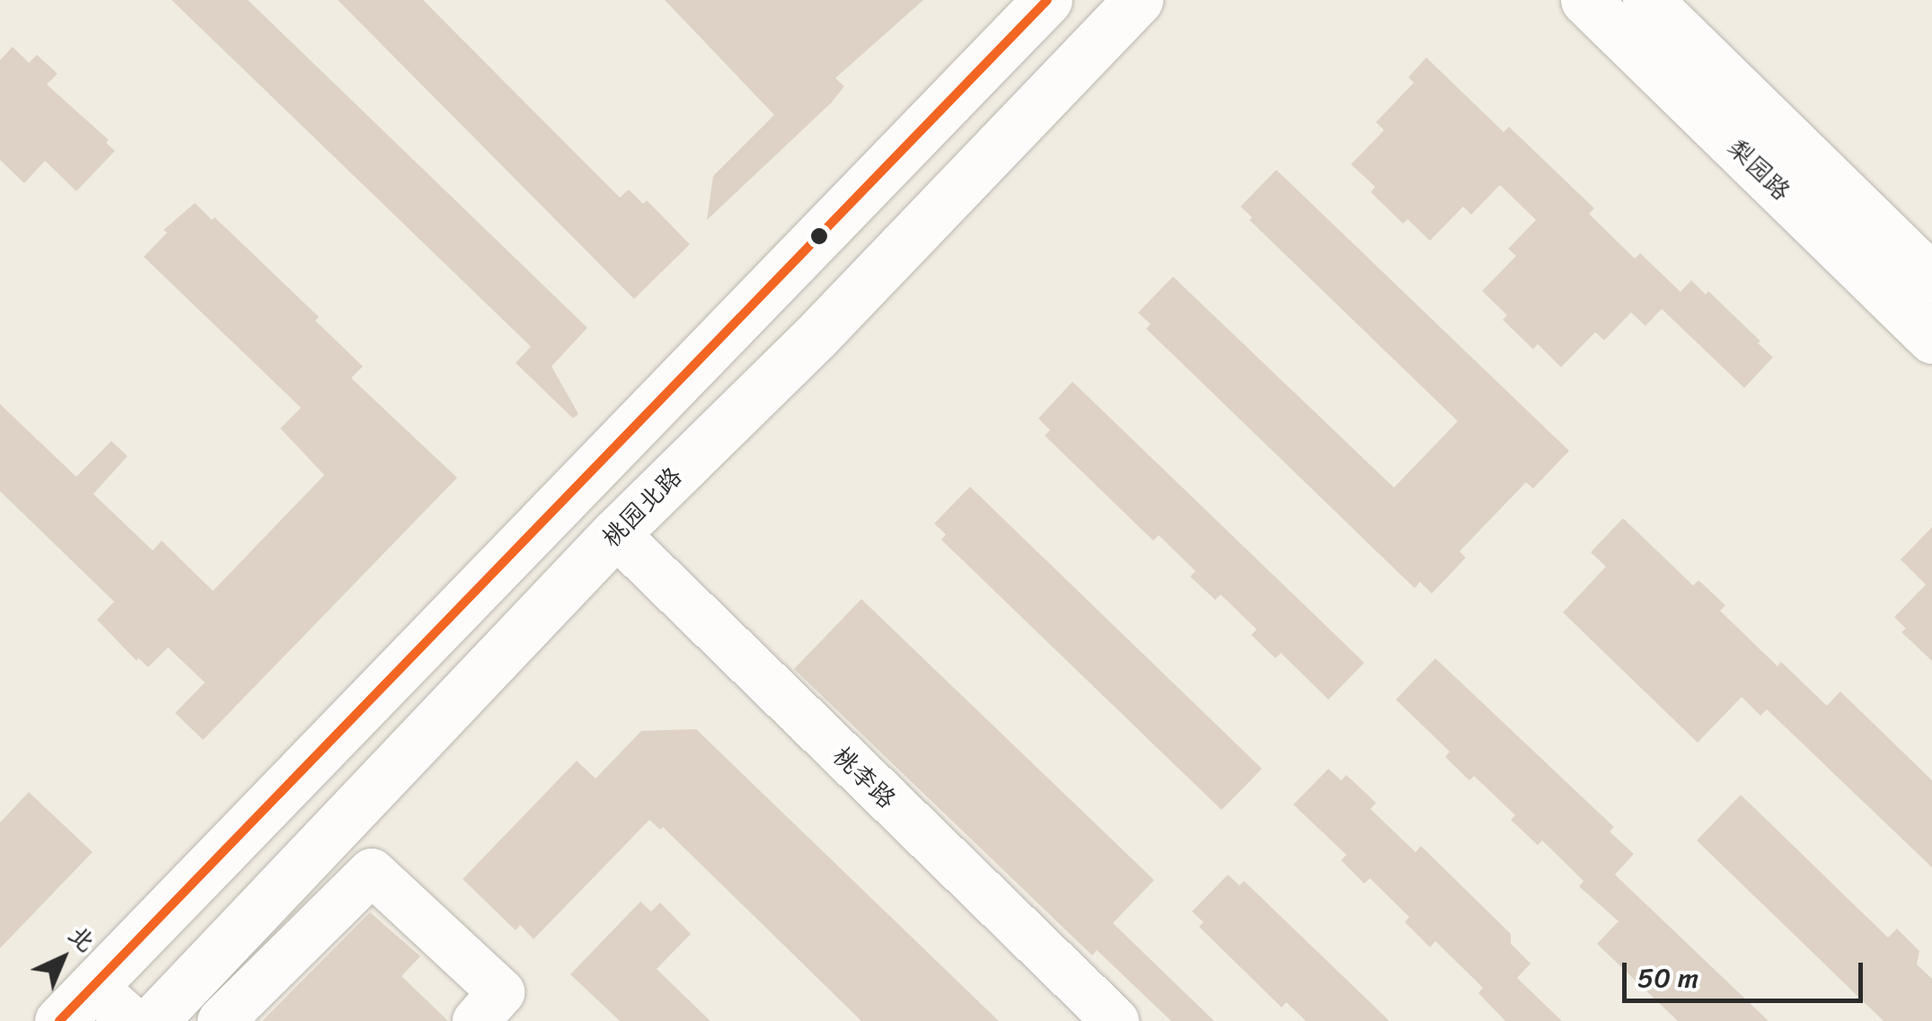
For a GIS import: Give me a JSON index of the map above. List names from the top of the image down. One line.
{"streets":{"main road":["梨园路","桃园北路"],"street":["桃李路"]},"crossings":[["桃园北路","桃李路"]],"scale_bar":"50 m","north":"top right"}
